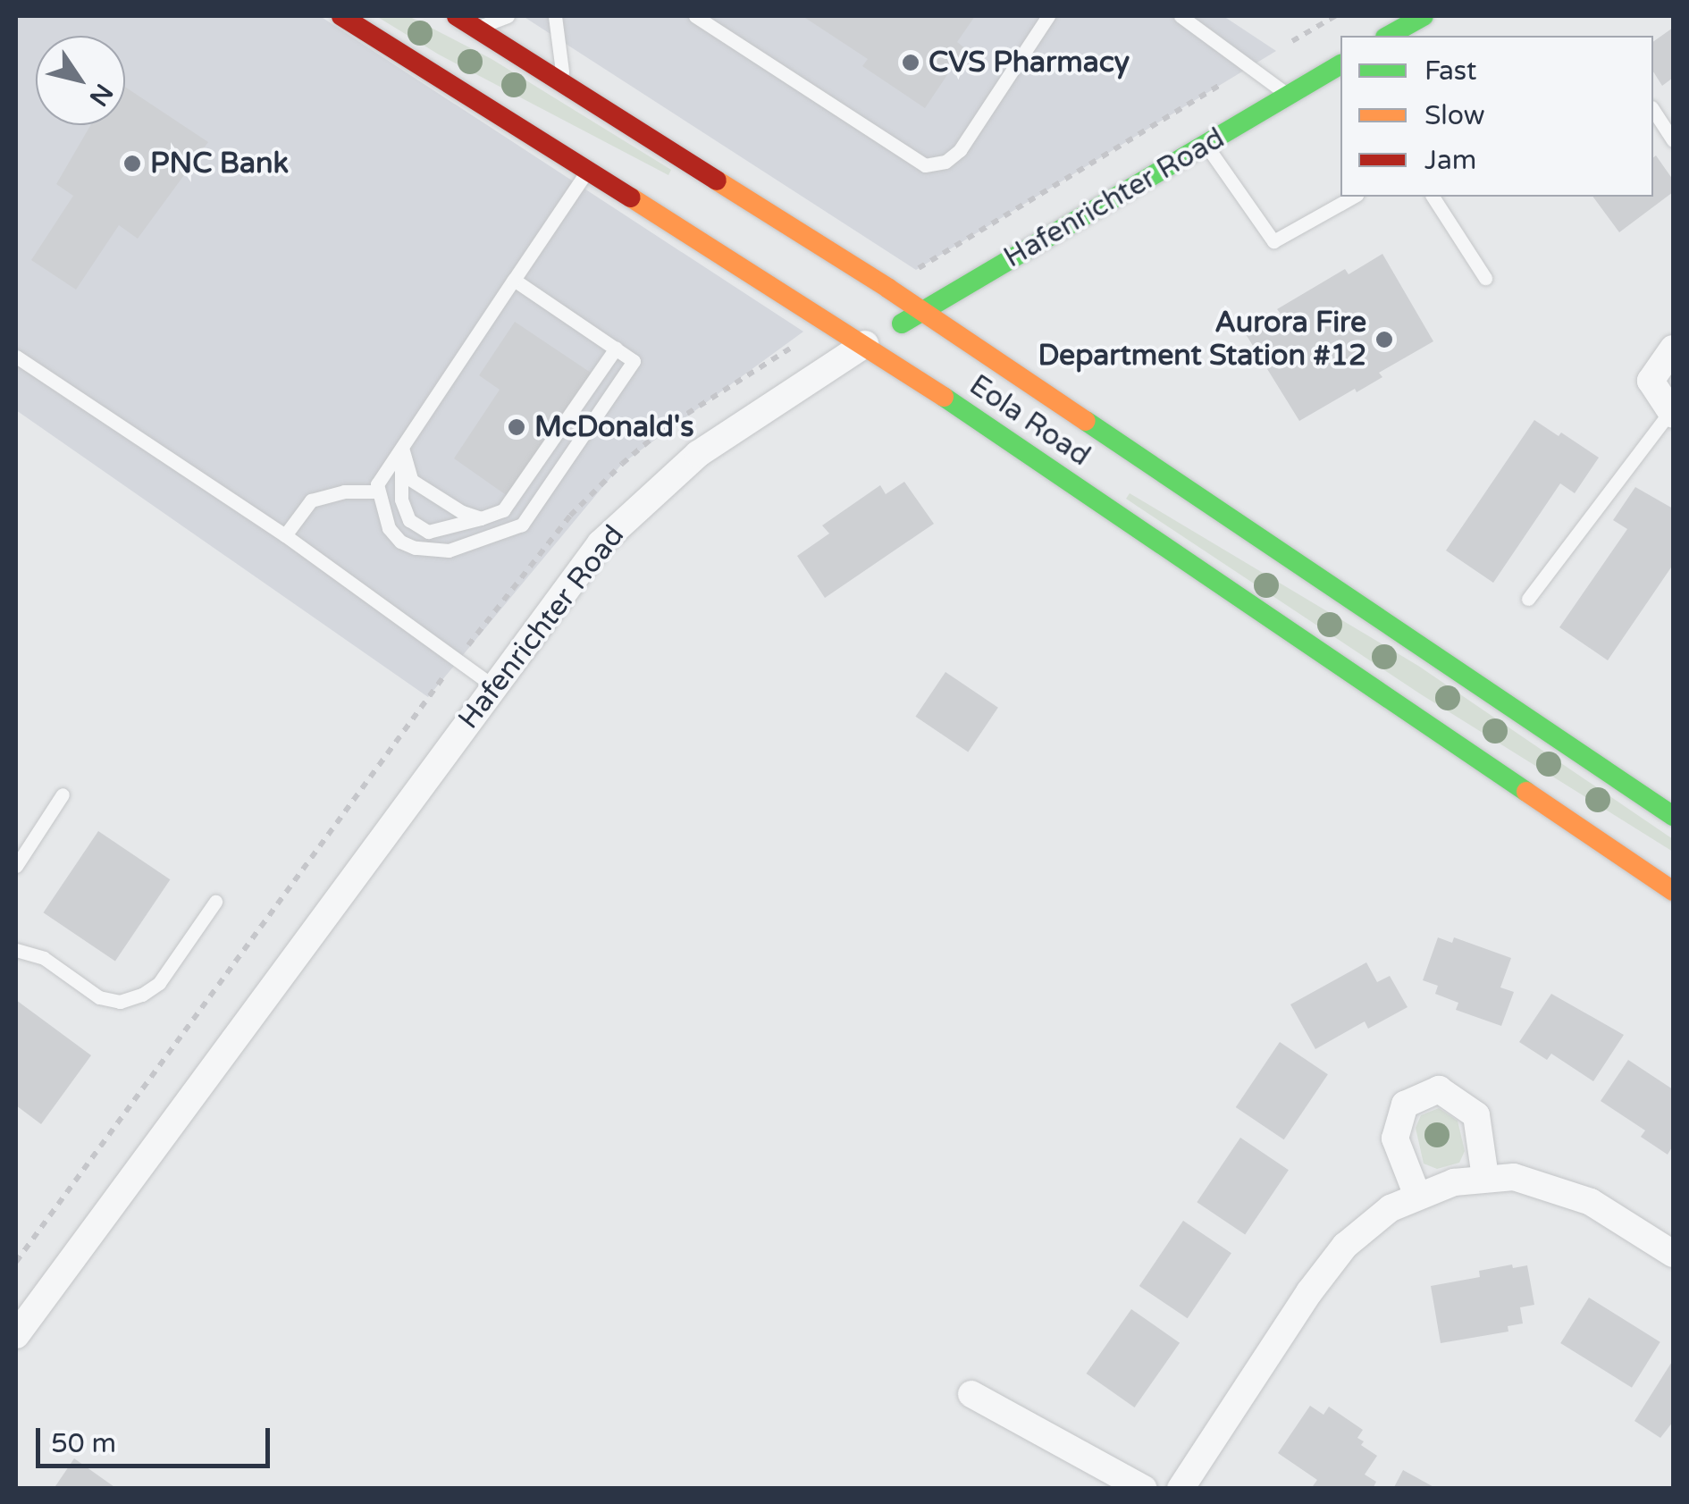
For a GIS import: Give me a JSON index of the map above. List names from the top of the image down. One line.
{"streets":{"street":["Hafenrichter Road","Eola Road"]},"crossings":[["Hafenrichter Road","Eola Road"]],"places":["CVS Pharmacy","PNC Bank","Aurora Fire Department Station #12","McDonald's"],"legend":["Fast","Slow","Jam"],"scale_bar":"50 m","north":"bottom right"}
